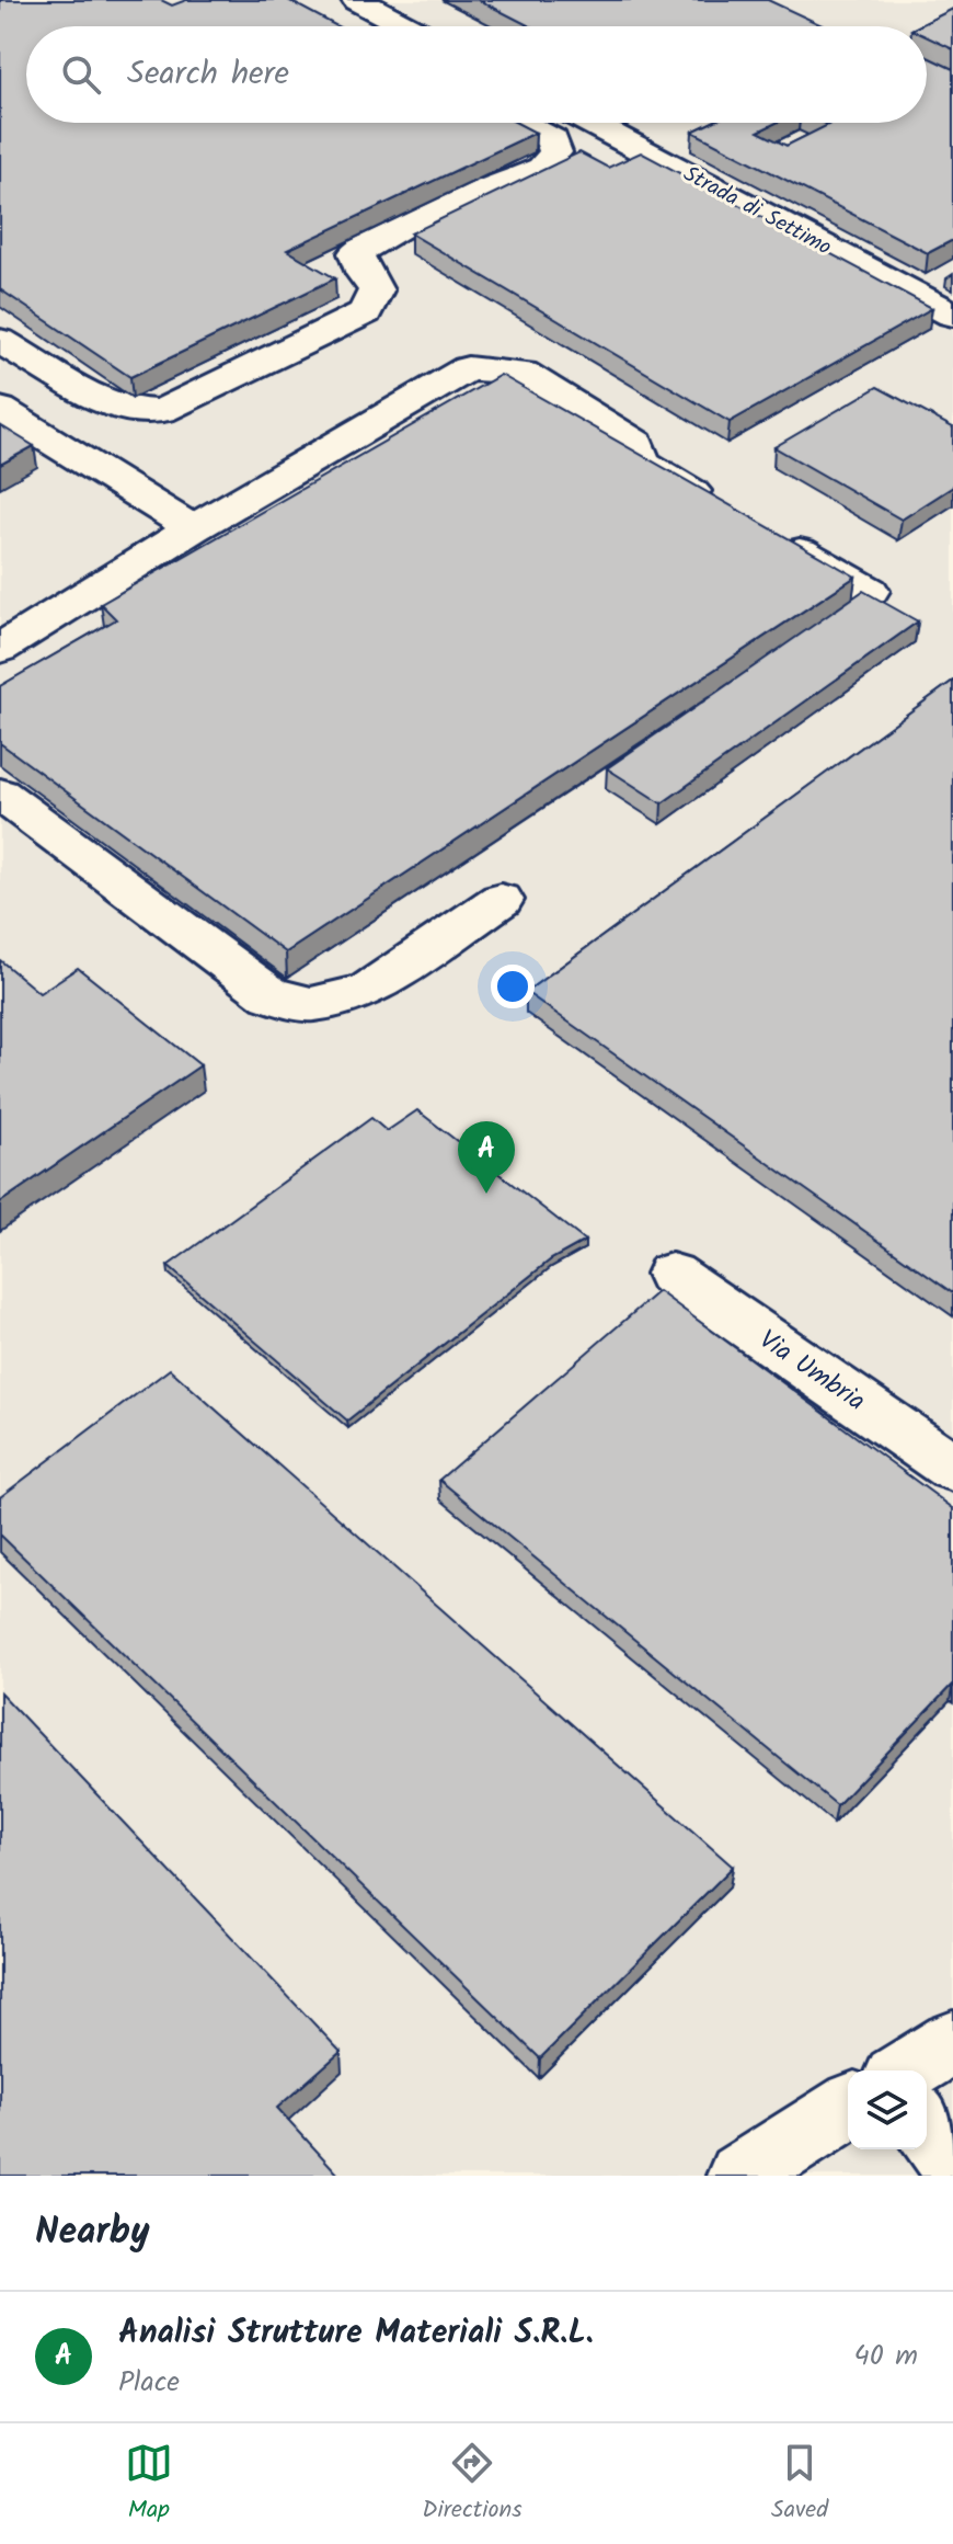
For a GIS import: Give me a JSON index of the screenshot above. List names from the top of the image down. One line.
{"streets":{"street":["Strada di Settimo","Via Umbria"]},"page":{"search":"Search here","pins":"A","heading":"Nearby","list":[{"mark":"A","name":"Analisi Strutture Materiali S.R.L.","note":"Place","value":"40 m"}],"nav":["Map","Directions","Saved"]}}
